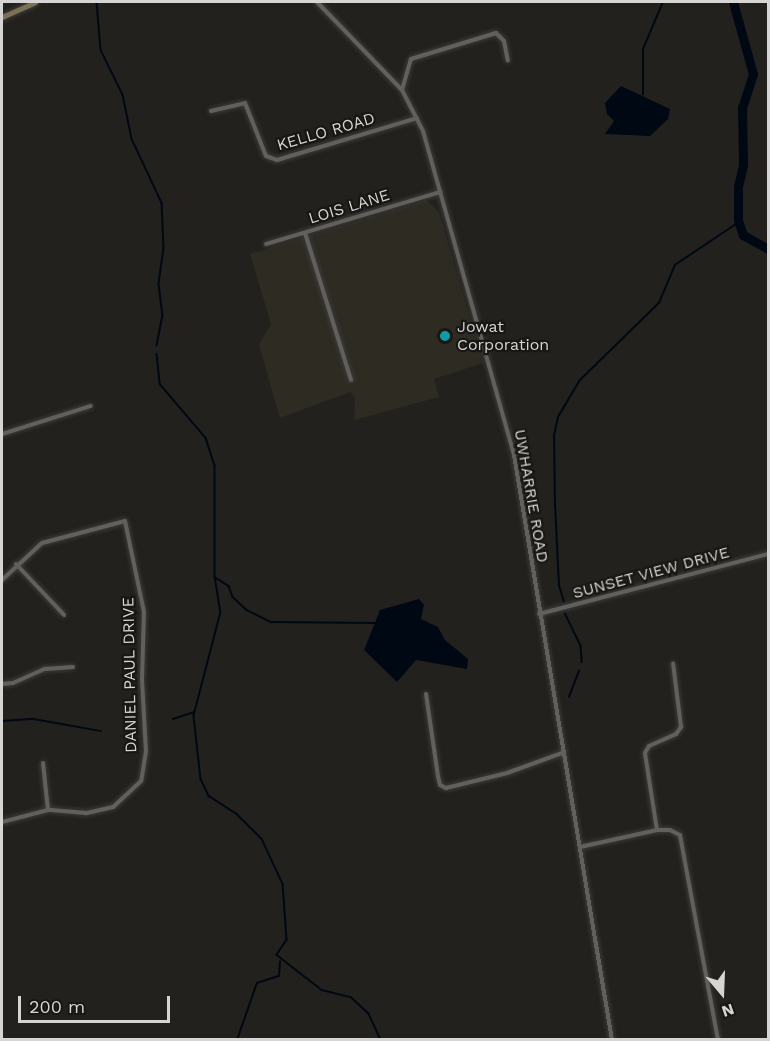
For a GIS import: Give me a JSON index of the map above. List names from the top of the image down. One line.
{"streets":{"street":["KELLO ROAD","LOIS LANE","UWHARRIE ROAD","SUNSET VIEW DRIVE","DANIEL PAUL DRIVE"]},"crossings":[["KELLO ROAD","UWHARRIE ROAD"],["LOIS LANE","UWHARRIE ROAD"],["UWHARRIE ROAD","SUNSET VIEW DRIVE"]],"places":["Jowat Corporation"],"scale_bar":"200 m","north":"bottom"}
